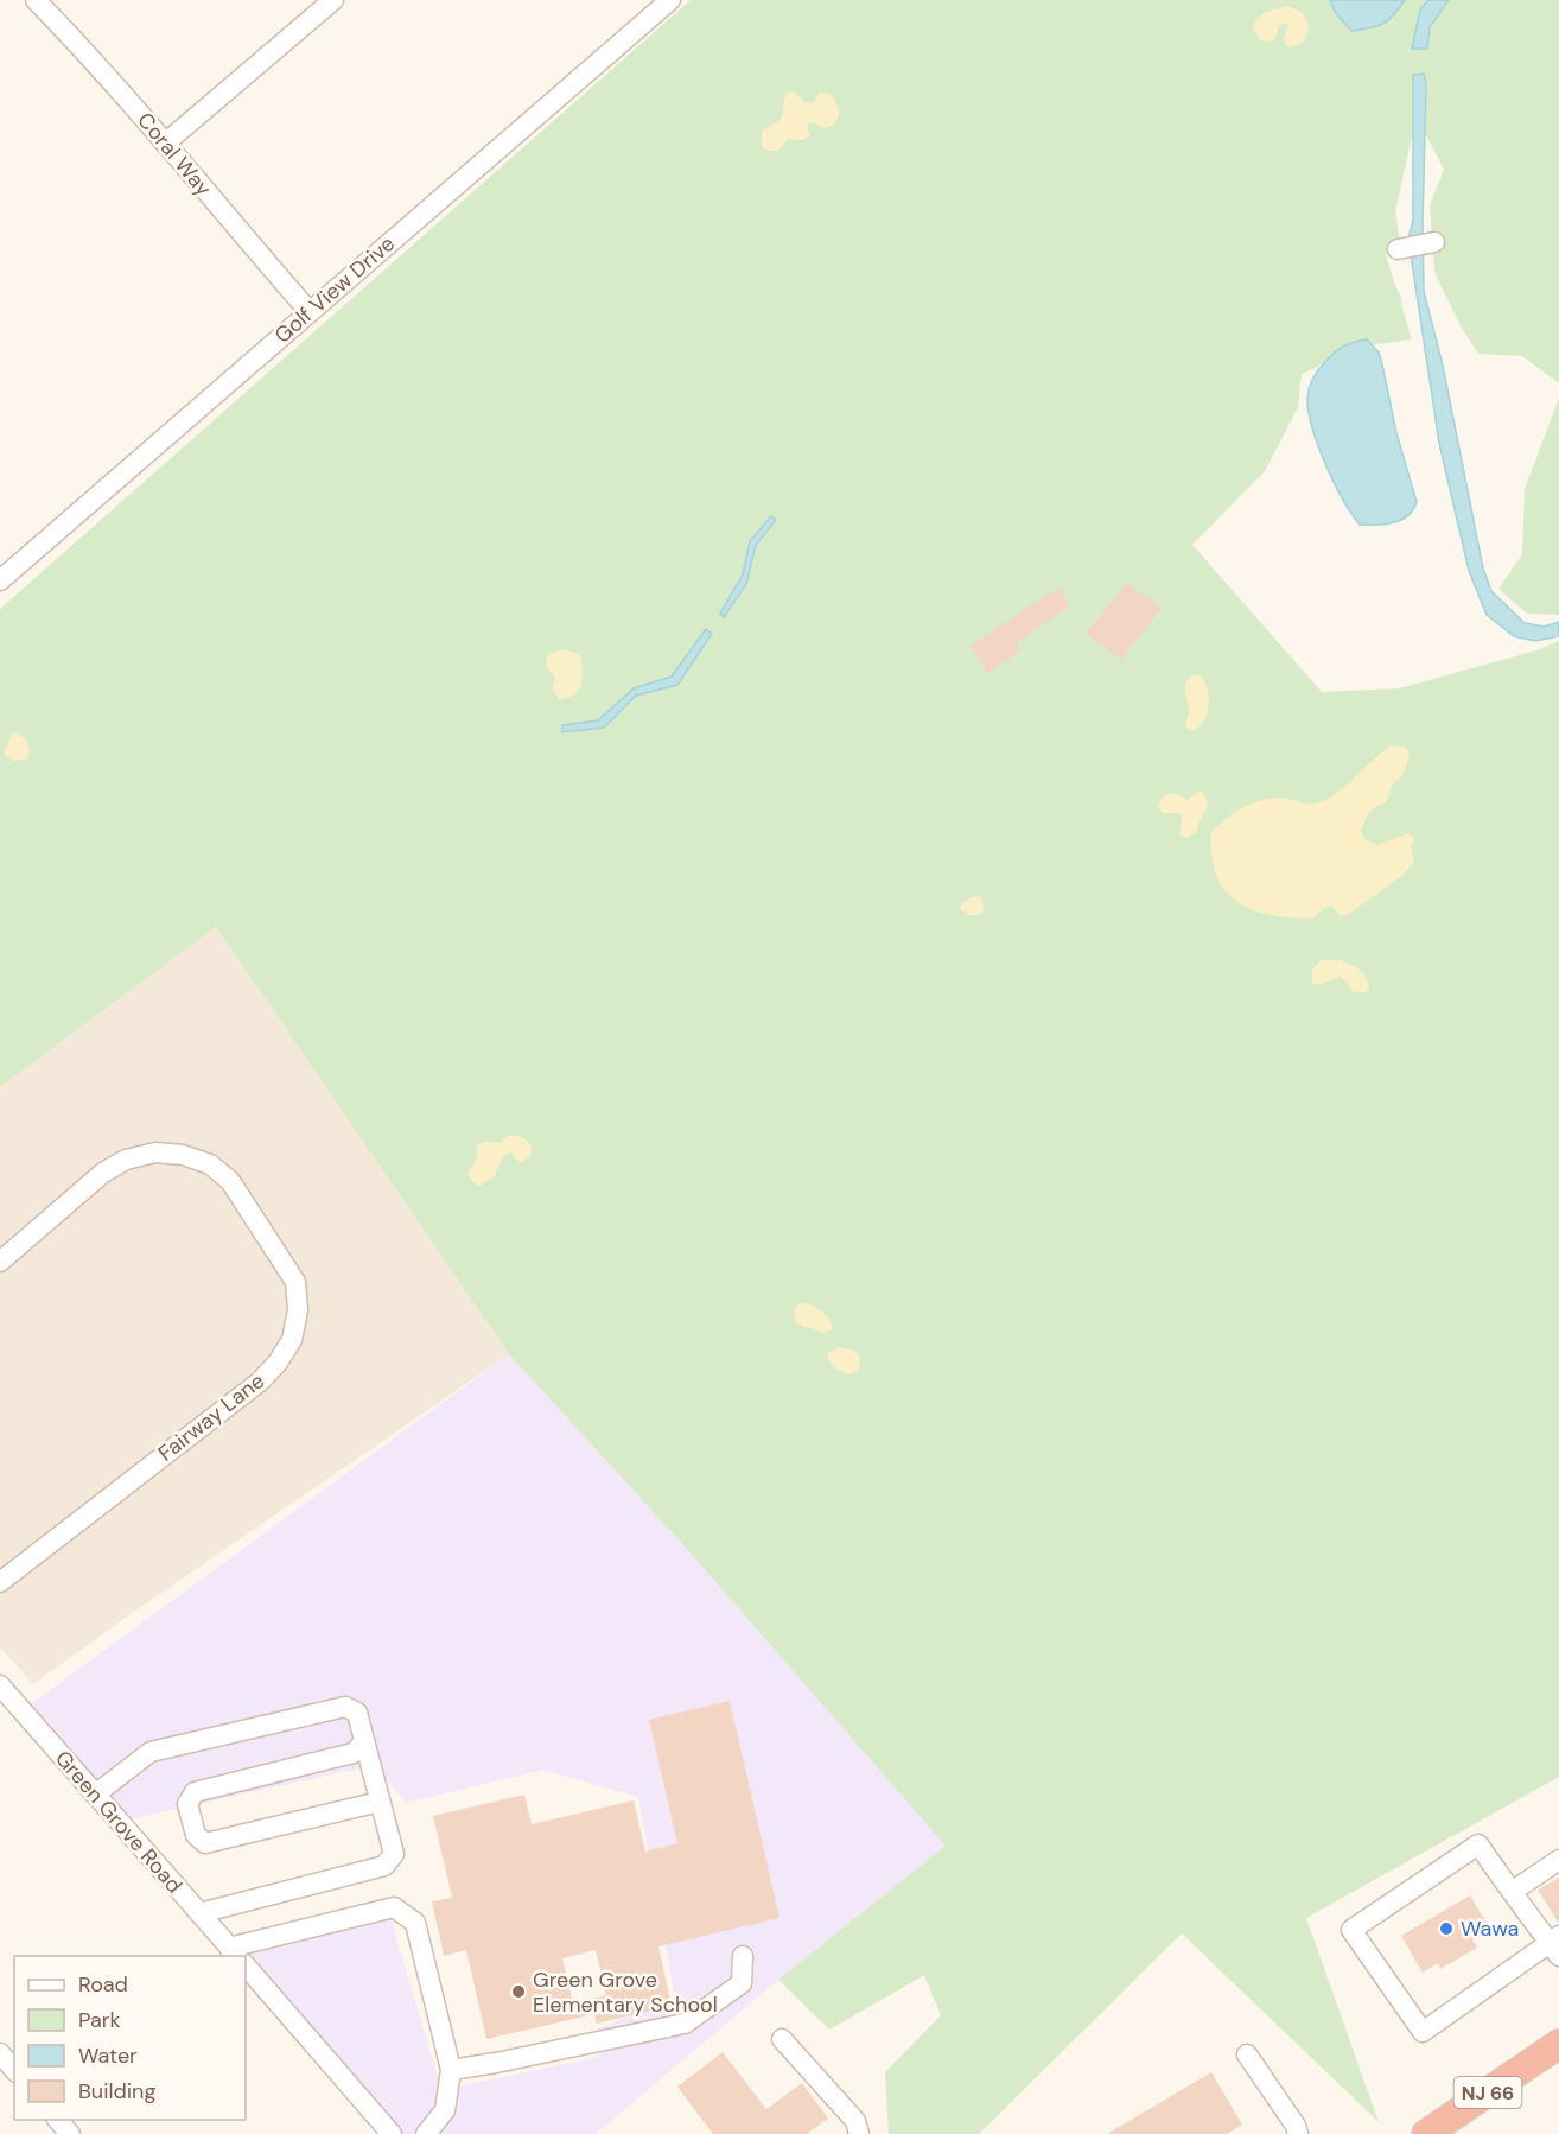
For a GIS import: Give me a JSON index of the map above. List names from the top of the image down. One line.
{"streets":{"highway":["NJ 66"],"street":["Coral Way","Golf View Drive","Fairway Lane","Green Grove Road"]},"crossings":[["Coral Way","Golf View Drive"]],"places":["Wawa","Green Grove Elementary School"],"legend":["Road","Park","Water","Building"]}
